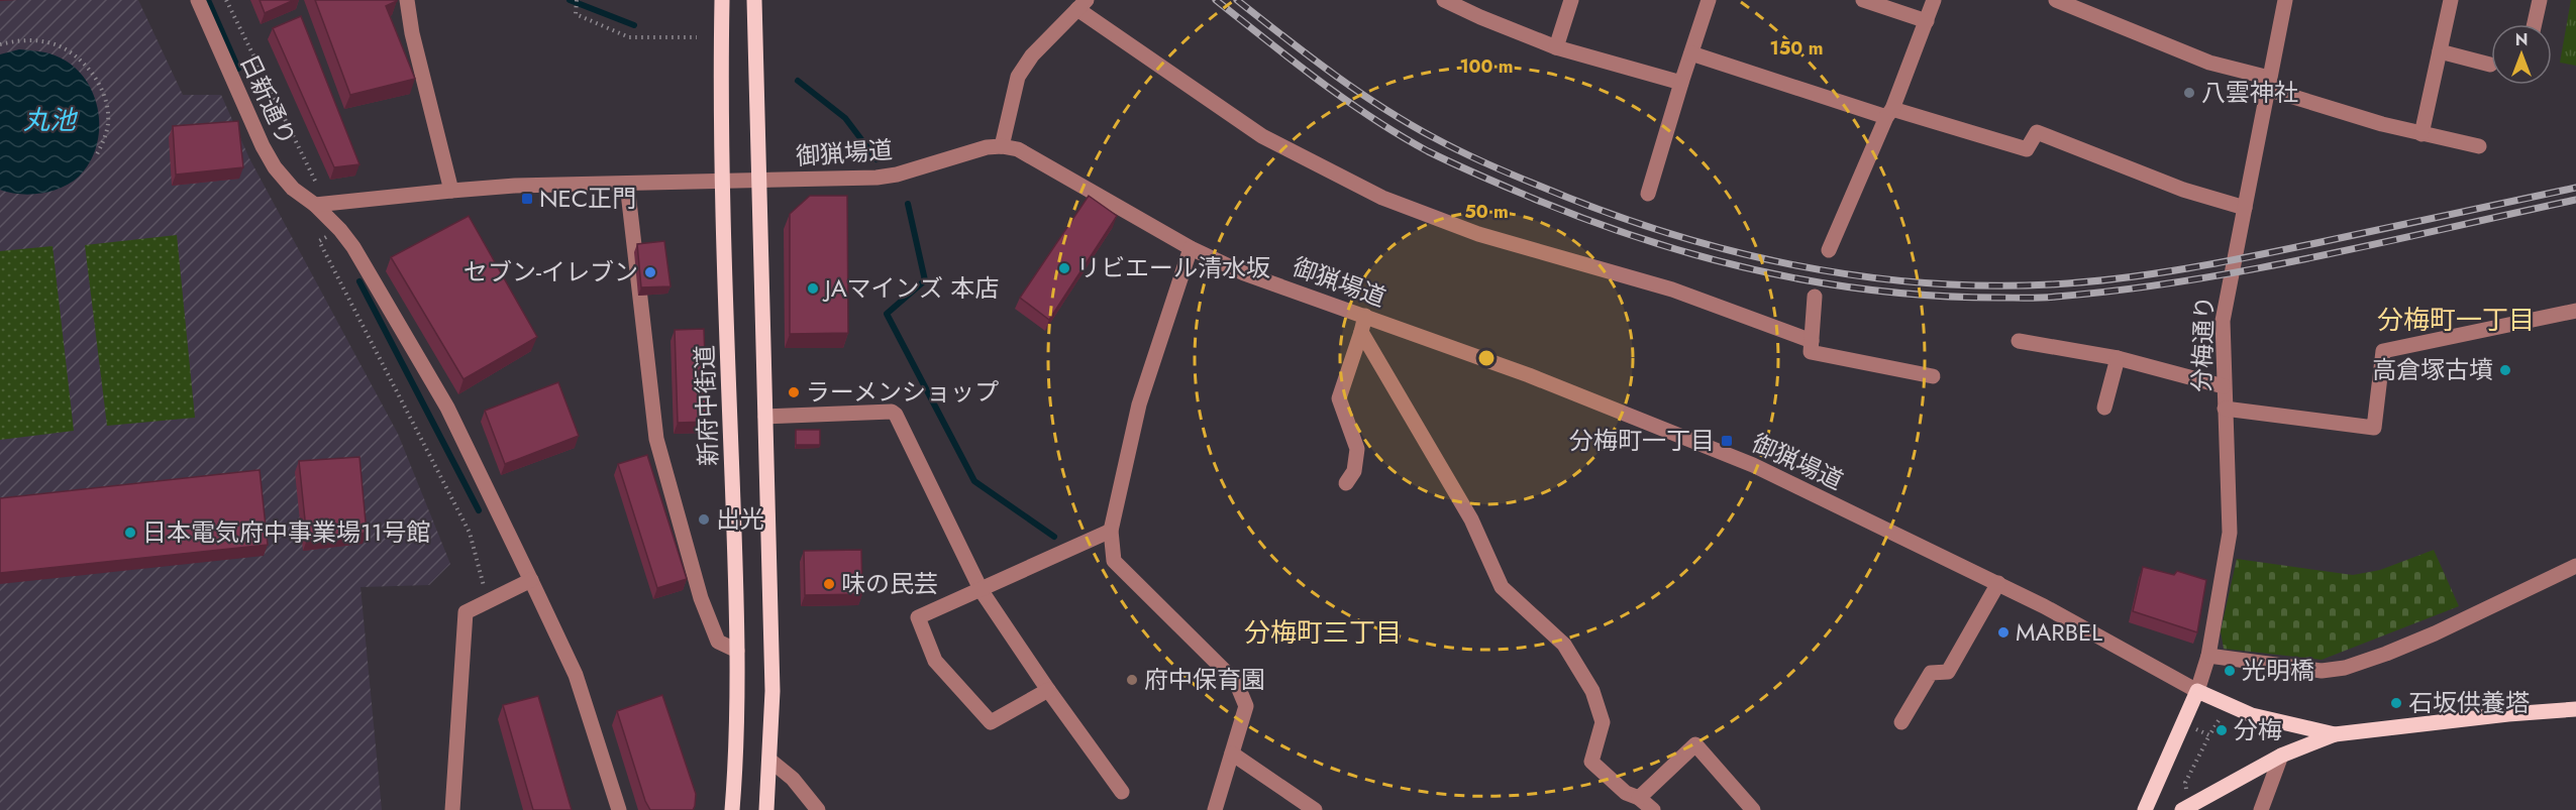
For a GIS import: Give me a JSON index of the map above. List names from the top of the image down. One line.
{"streets":{"main road":["新府中街道"],"street":["日新通り","御猟場道","分梅通り"]},"crossings":[["日新通り","御猟場道"],["御猟場道","分梅通り"],["御猟場道","新府中街道"]],"districts":["分梅町一丁目","分梅町三丁目"],"water":["丸池"],"places":{"other":["八雲神社","リビエール清水坂","セブン-イレブン","JAマインズ 本店","高倉塚古墳","ラーメンショップ","出光","日本電気府中事業場11号館","味の民芸","MARBEL","光明橋","府中保育園","石坂供養塔","分梅"],"transit":["NEC正門","分梅町一丁目"]},"north":"top","rings":["150 m","100 m","50 m"]}
